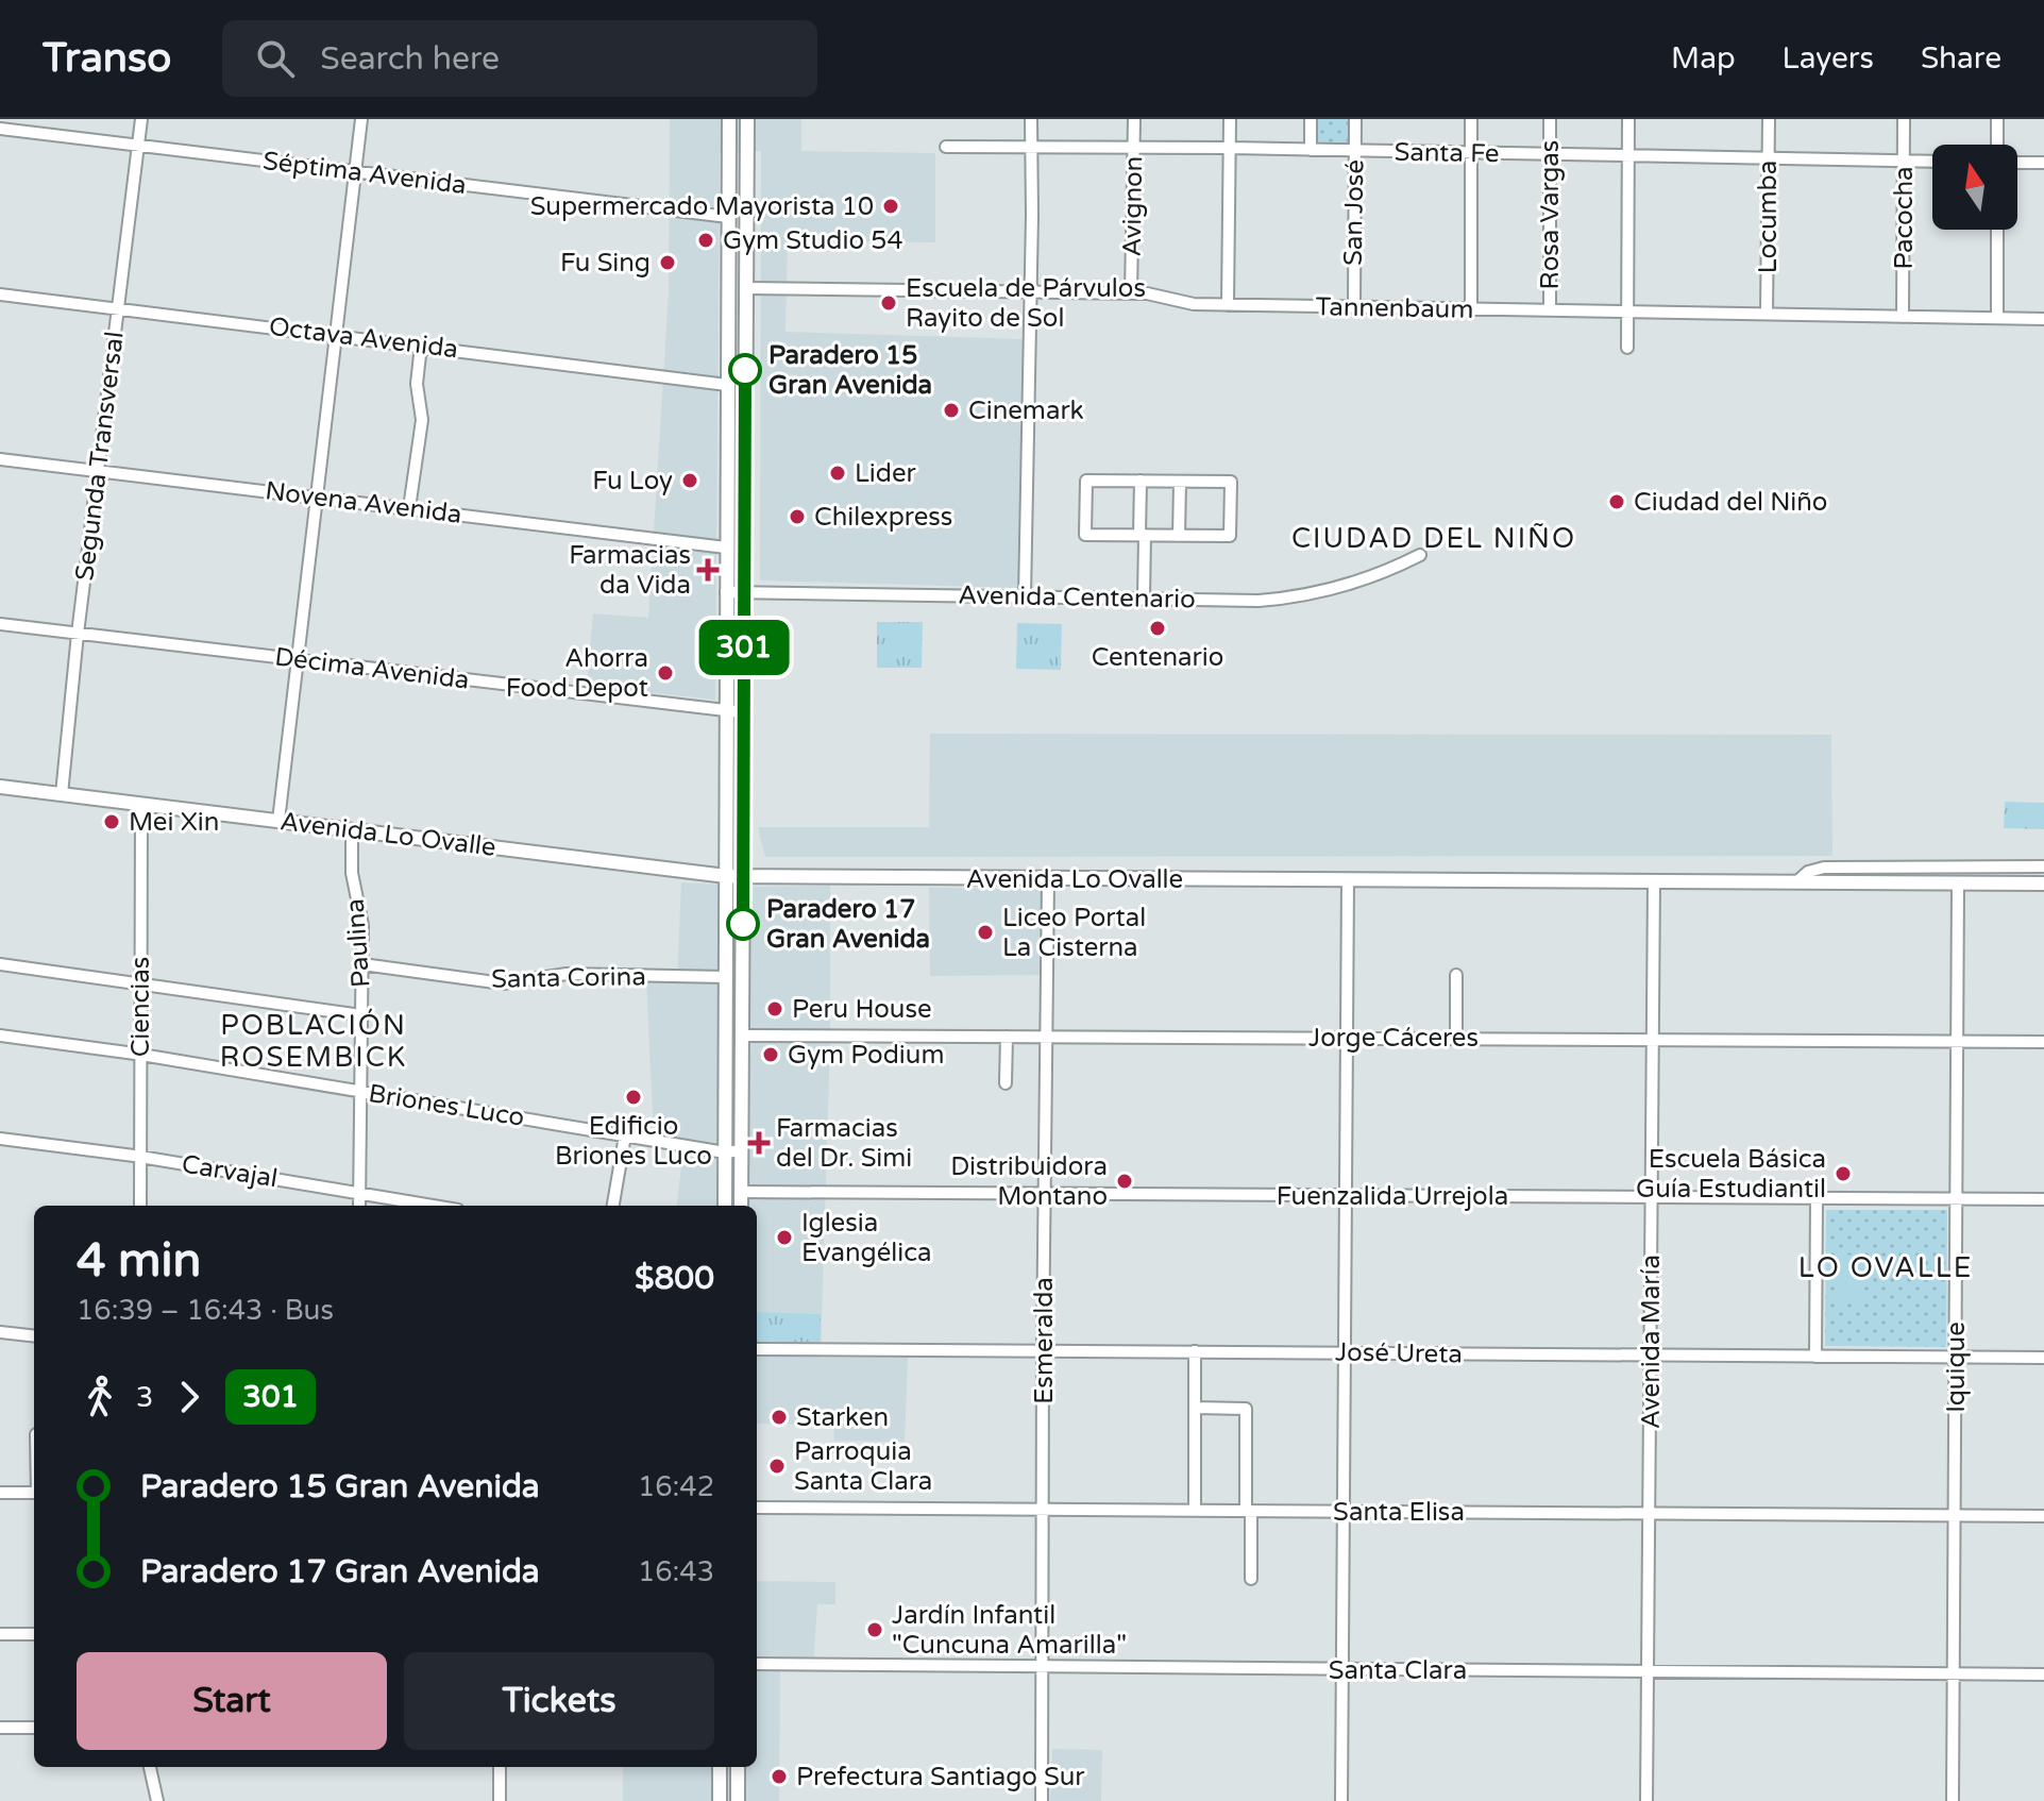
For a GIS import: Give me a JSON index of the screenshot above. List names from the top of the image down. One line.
{"streets":{"main road":["Avenida Lo Ovalle"],"street":["Santa Fe","Séptima Avenida","Avignon","San José","Rosa Vargas","Locumba","Pacocha","Tannenbaum","Octava Avenida","Segunda Transversal","Novena Avenida","Avenida Centenario","Décima Avenida","Paulina","Santa Corina","Ciencias","Jorge Cáceres","Briones Luco","Carvajal","Fuenzalida Urrejola","Esmeralda","Avenida María","José Ureta","Iquique","Santa Elisa","Santa Clara"]},"crossings":[["Santa Fe","Avignon"],["Santa Fe","San José"],["Santa Fe","Rosa Vargas"],["Santa Fe","Locumba"],["Santa Fe","Pacocha"],["Séptima Avenida","Segunda Transversal"],["Avignon","Tannenbaum"],["San José","Tannenbaum"],["Rosa Vargas","Tannenbaum"],["Locumba","Tannenbaum"],["Pacocha","Tannenbaum"],["Octava Avenida","Segunda Transversal"],["Segunda Transversal","Novena Avenida"],["Segunda Transversal","Décima Avenida"],["Segunda Transversal","Avenida Lo Ovalle"],["Avenida Lo Ovalle","Paulina"],["Avenida Lo Ovalle","Ciencias"],["Avenida Lo Ovalle","Esmeralda"],["Avenida Lo Ovalle","Avenida María"],["Avenida Lo Ovalle","Iquique"],["Paulina","Santa Corina"],["Paulina","Briones Luco"],["Paulina","Carvajal"],["Ciencias","Briones Luco"],["Ciencias","Carvajal"],["Jorge Cáceres","Esmeralda"],["Jorge Cáceres","Avenida María"],["Jorge Cáceres","Iquique"],["Fuenzalida Urrejola","Esmeralda"],["Fuenzalida Urrejola","Avenida María"],["Fuenzalida Urrejola","Iquique"],["Esmeralda","José Ureta"],["Esmeralda","Santa Elisa"],["Esmeralda","Santa Clara"],["Avenida María","José Ureta"],["Avenida María","Santa Elisa"],["Avenida María","Santa Clara"],["José Ureta","Iquique"],["Iquique","Santa Elisa"],["Iquique","Santa Clara"]],"districts":["CIUDAD DEL NIÑO","POBLACIÓN ROSEMBICK","LO OVALLE"],"places":{"other":["Supermercado Mayorista 10","Gym Studio 54","Fu Sing","Escuela de Párvulos Rayito de Sol","Paradero 15 Gran Avenida","Cinemark","Lider","Fu Loy","Ciudad del Niño","Chilexpress","Centenario","Ahorra Food Depot","Mei Xin","Paradero 17 Gran Avenida","Liceo Portal La Cisterna","Peru House","Gym Podium","Edificio Briones Luco","Escuela Básica Guía Estudiantil","Distribuidora Montano","Iglesia Evangélica","Starken","Parroquia Santa Clara","Jardín Infantil \"Cuncuna Amarilla\"","Prefectura Santiago Sur"],"health":["Farmacias da Vida","Farmacias del Dr. Simi"]},"lines":["bus line 301"],"north":"top","page":{"header":"Transo","search":"Search here","nav":["Map","Layers","Share"],"on_map":"301","heading":["4 min","16:39 – 16:43 · Bus","$800"],"legs":["3","301"],"list":[{"name":"Paradero 15 Gran Avenida","value":"16:42"},{"name":"Paradero 17 Gran Avenida","value":"16:43"}],"buttons":["Start","Tickets"]}}
